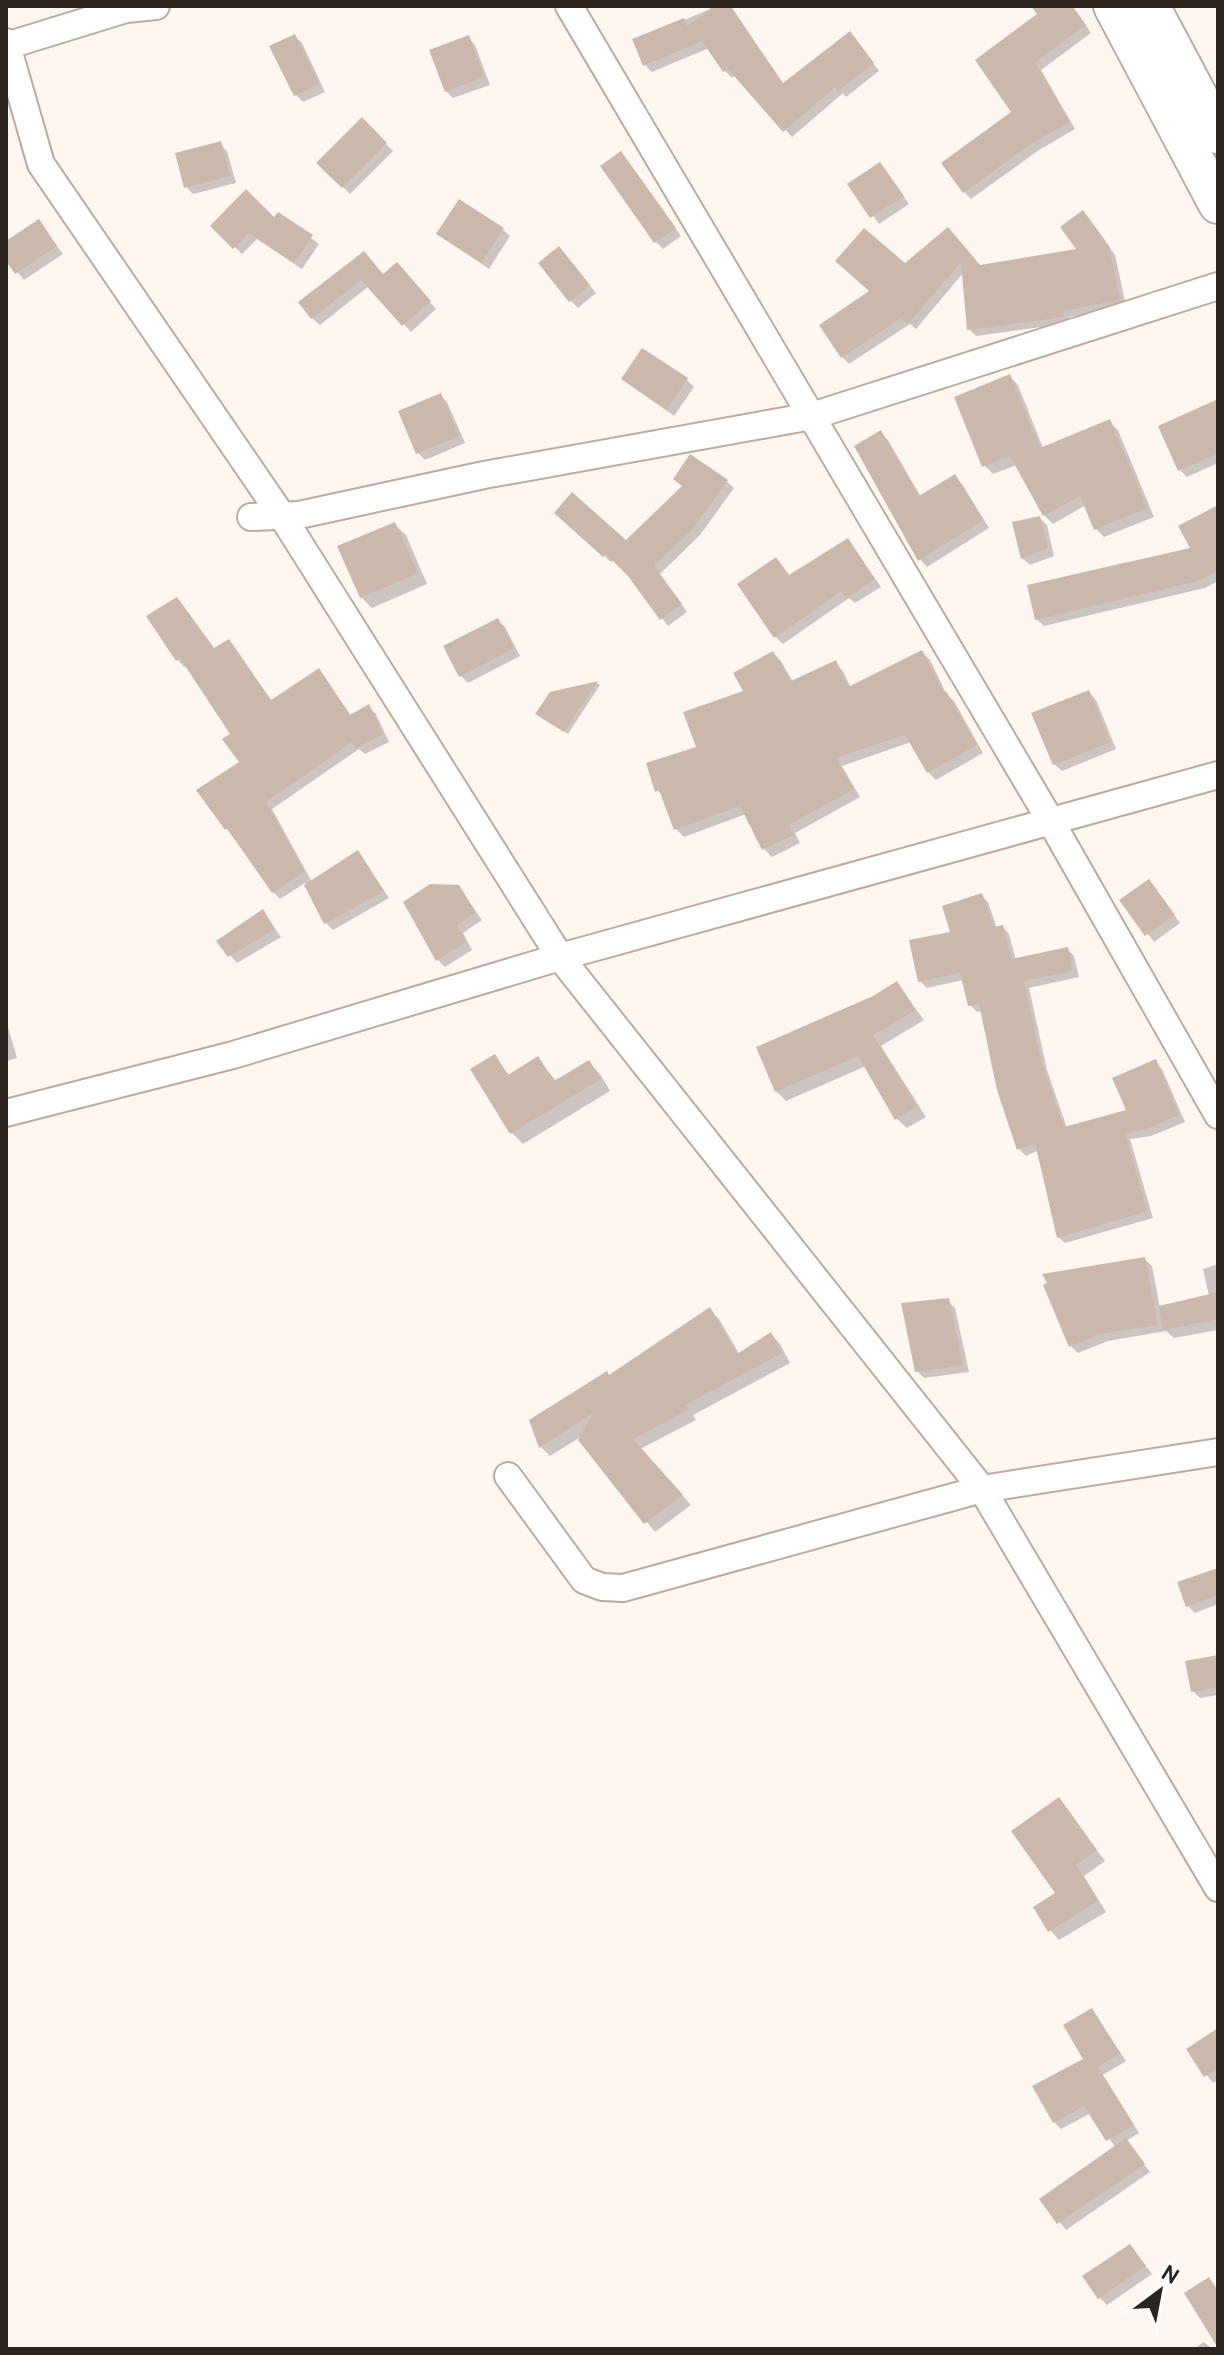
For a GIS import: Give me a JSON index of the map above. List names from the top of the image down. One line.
{"north":"top right"}
